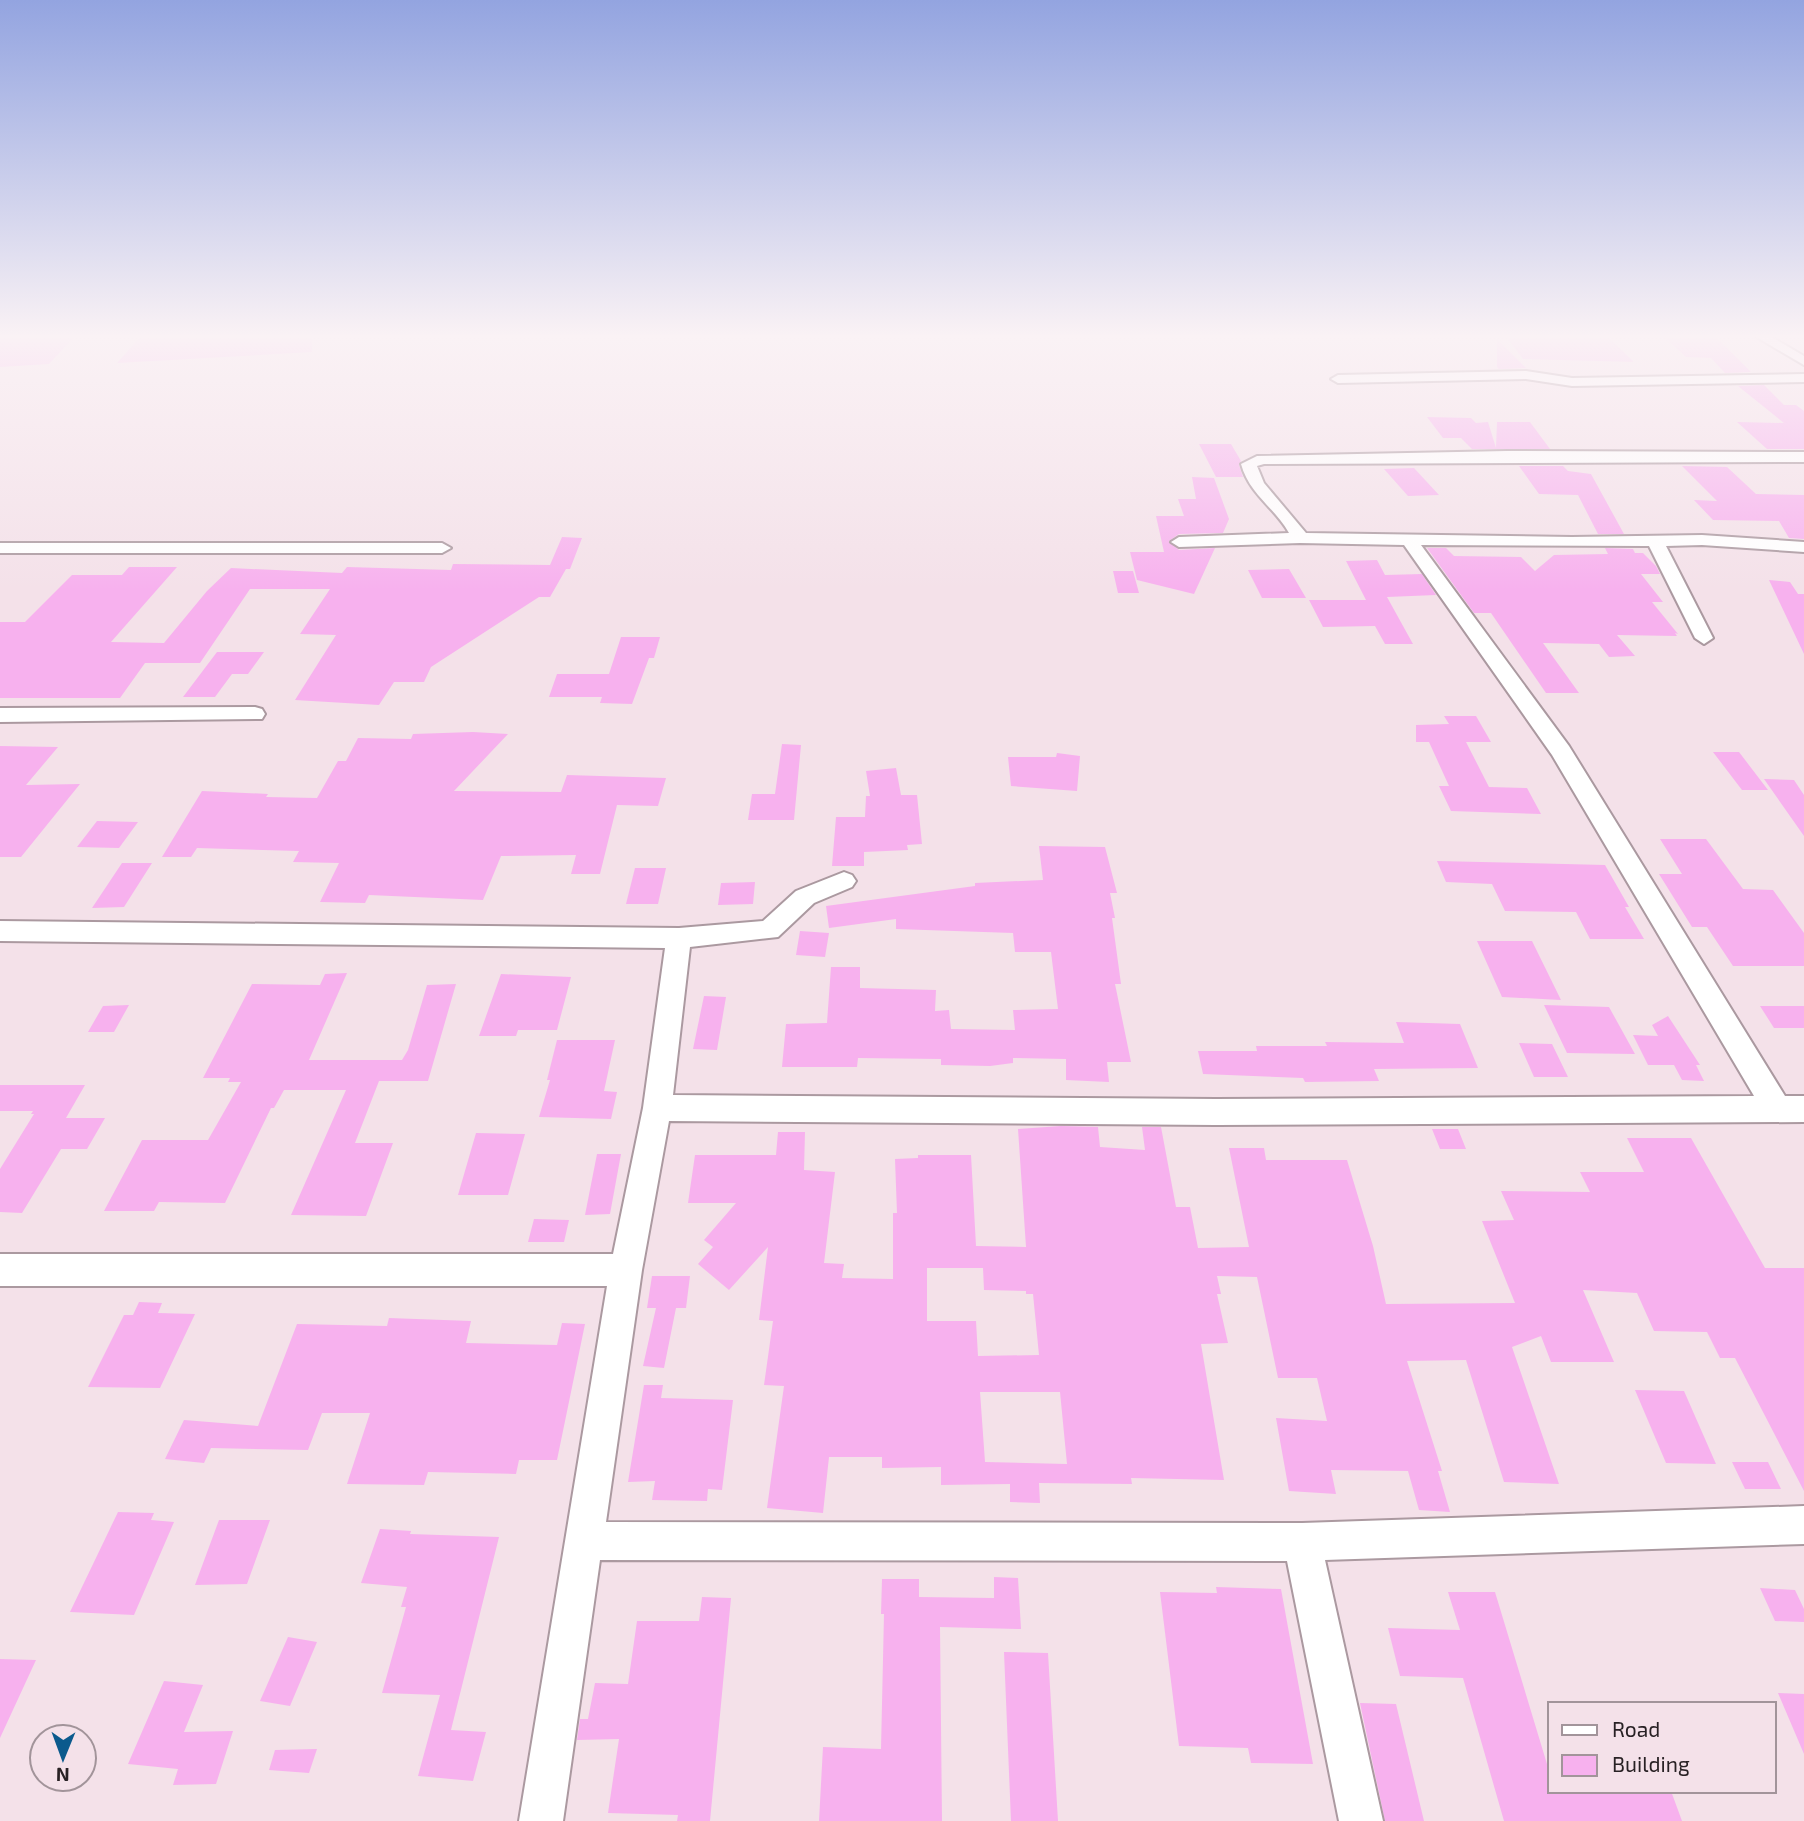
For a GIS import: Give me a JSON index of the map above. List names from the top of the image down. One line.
{"legend":["Road","Building"],"north":"bottom"}
